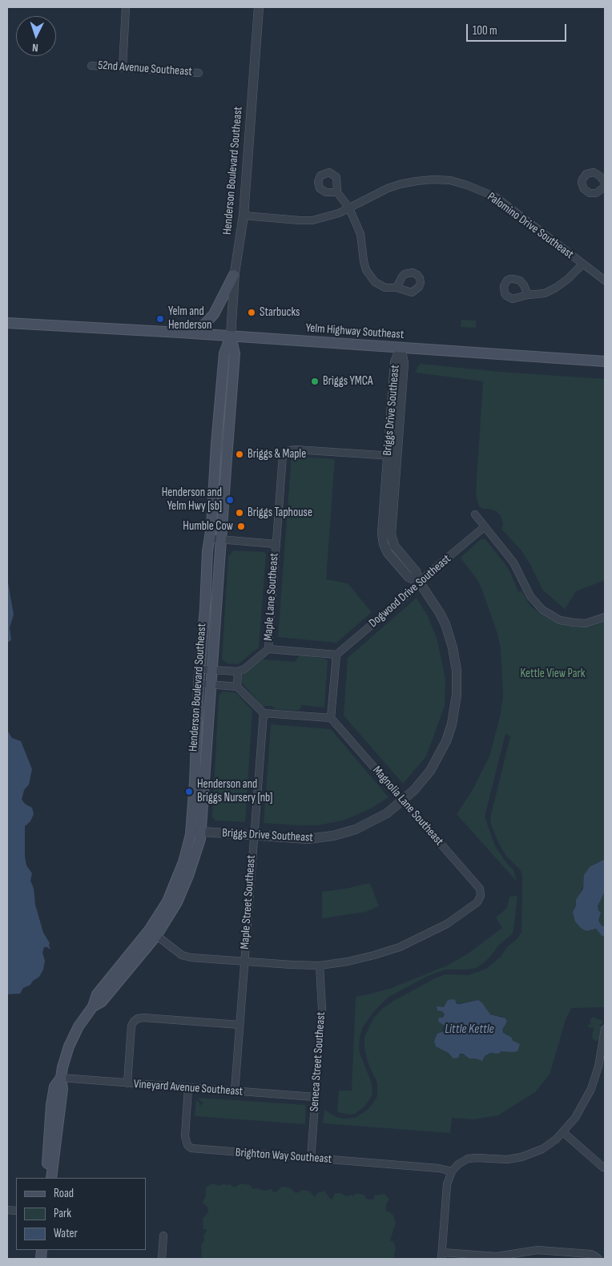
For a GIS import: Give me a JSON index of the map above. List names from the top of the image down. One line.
{"streets":{"main road":["Henderson Boulevard Southeast","Yelm Highway Southeast"],"street":["52nd Avenue Southeast","Palomino Drive Southeast","Briggs Drive Southeast","Dogwood Drive Southeast","Maple Lane Southeast","Magnolia Lane Southeast","Maple Street Southeast","Seneca Street Southeast","Vineyard Avenue Southeast","Brighton Way Southeast"]},"crossings":[["Henderson Boulevard Southeast","Palomino Drive Southeast"],["Henderson Boulevard Southeast","Yelm Highway Southeast"],["Henderson Boulevard Southeast","Briggs Drive Southeast"],["Henderson Boulevard Southeast","Maple Lane Southeast"],["Henderson Boulevard Southeast","Vineyard Avenue Southeast"],["Yelm Highway Southeast","Briggs Drive Southeast"],["Briggs Drive Southeast","Dogwood Drive Southeast"],["Briggs Drive Southeast","Maple Lane Southeast"],["Briggs Drive Southeast","Magnolia Lane Southeast"],["Briggs Drive Southeast","Maple Street Southeast"],["Magnolia Lane Southeast","Seneca Street Southeast"],["Maple Street Southeast","Vineyard Avenue Southeast"],["Seneca Street Southeast","Vineyard Avenue Southeast"],["Seneca Street Southeast","Brighton Way Southeast"],["Vineyard Avenue Southeast","Brighton Way Southeast"]],"water":["Little Kettle"],"parks":["Kettle View Park"],"places":["Starbucks","Yelm and Henderson","Briggs YMCA","Briggs & Maple","Henderson and Yelm Hwy [sb]","Briggs Taphouse","Humble Cow","Henderson and Briggs Nursery [nb]"],"legend":["Road","Park","Water"],"scale_bar":"100 m","north":"bottom"}
